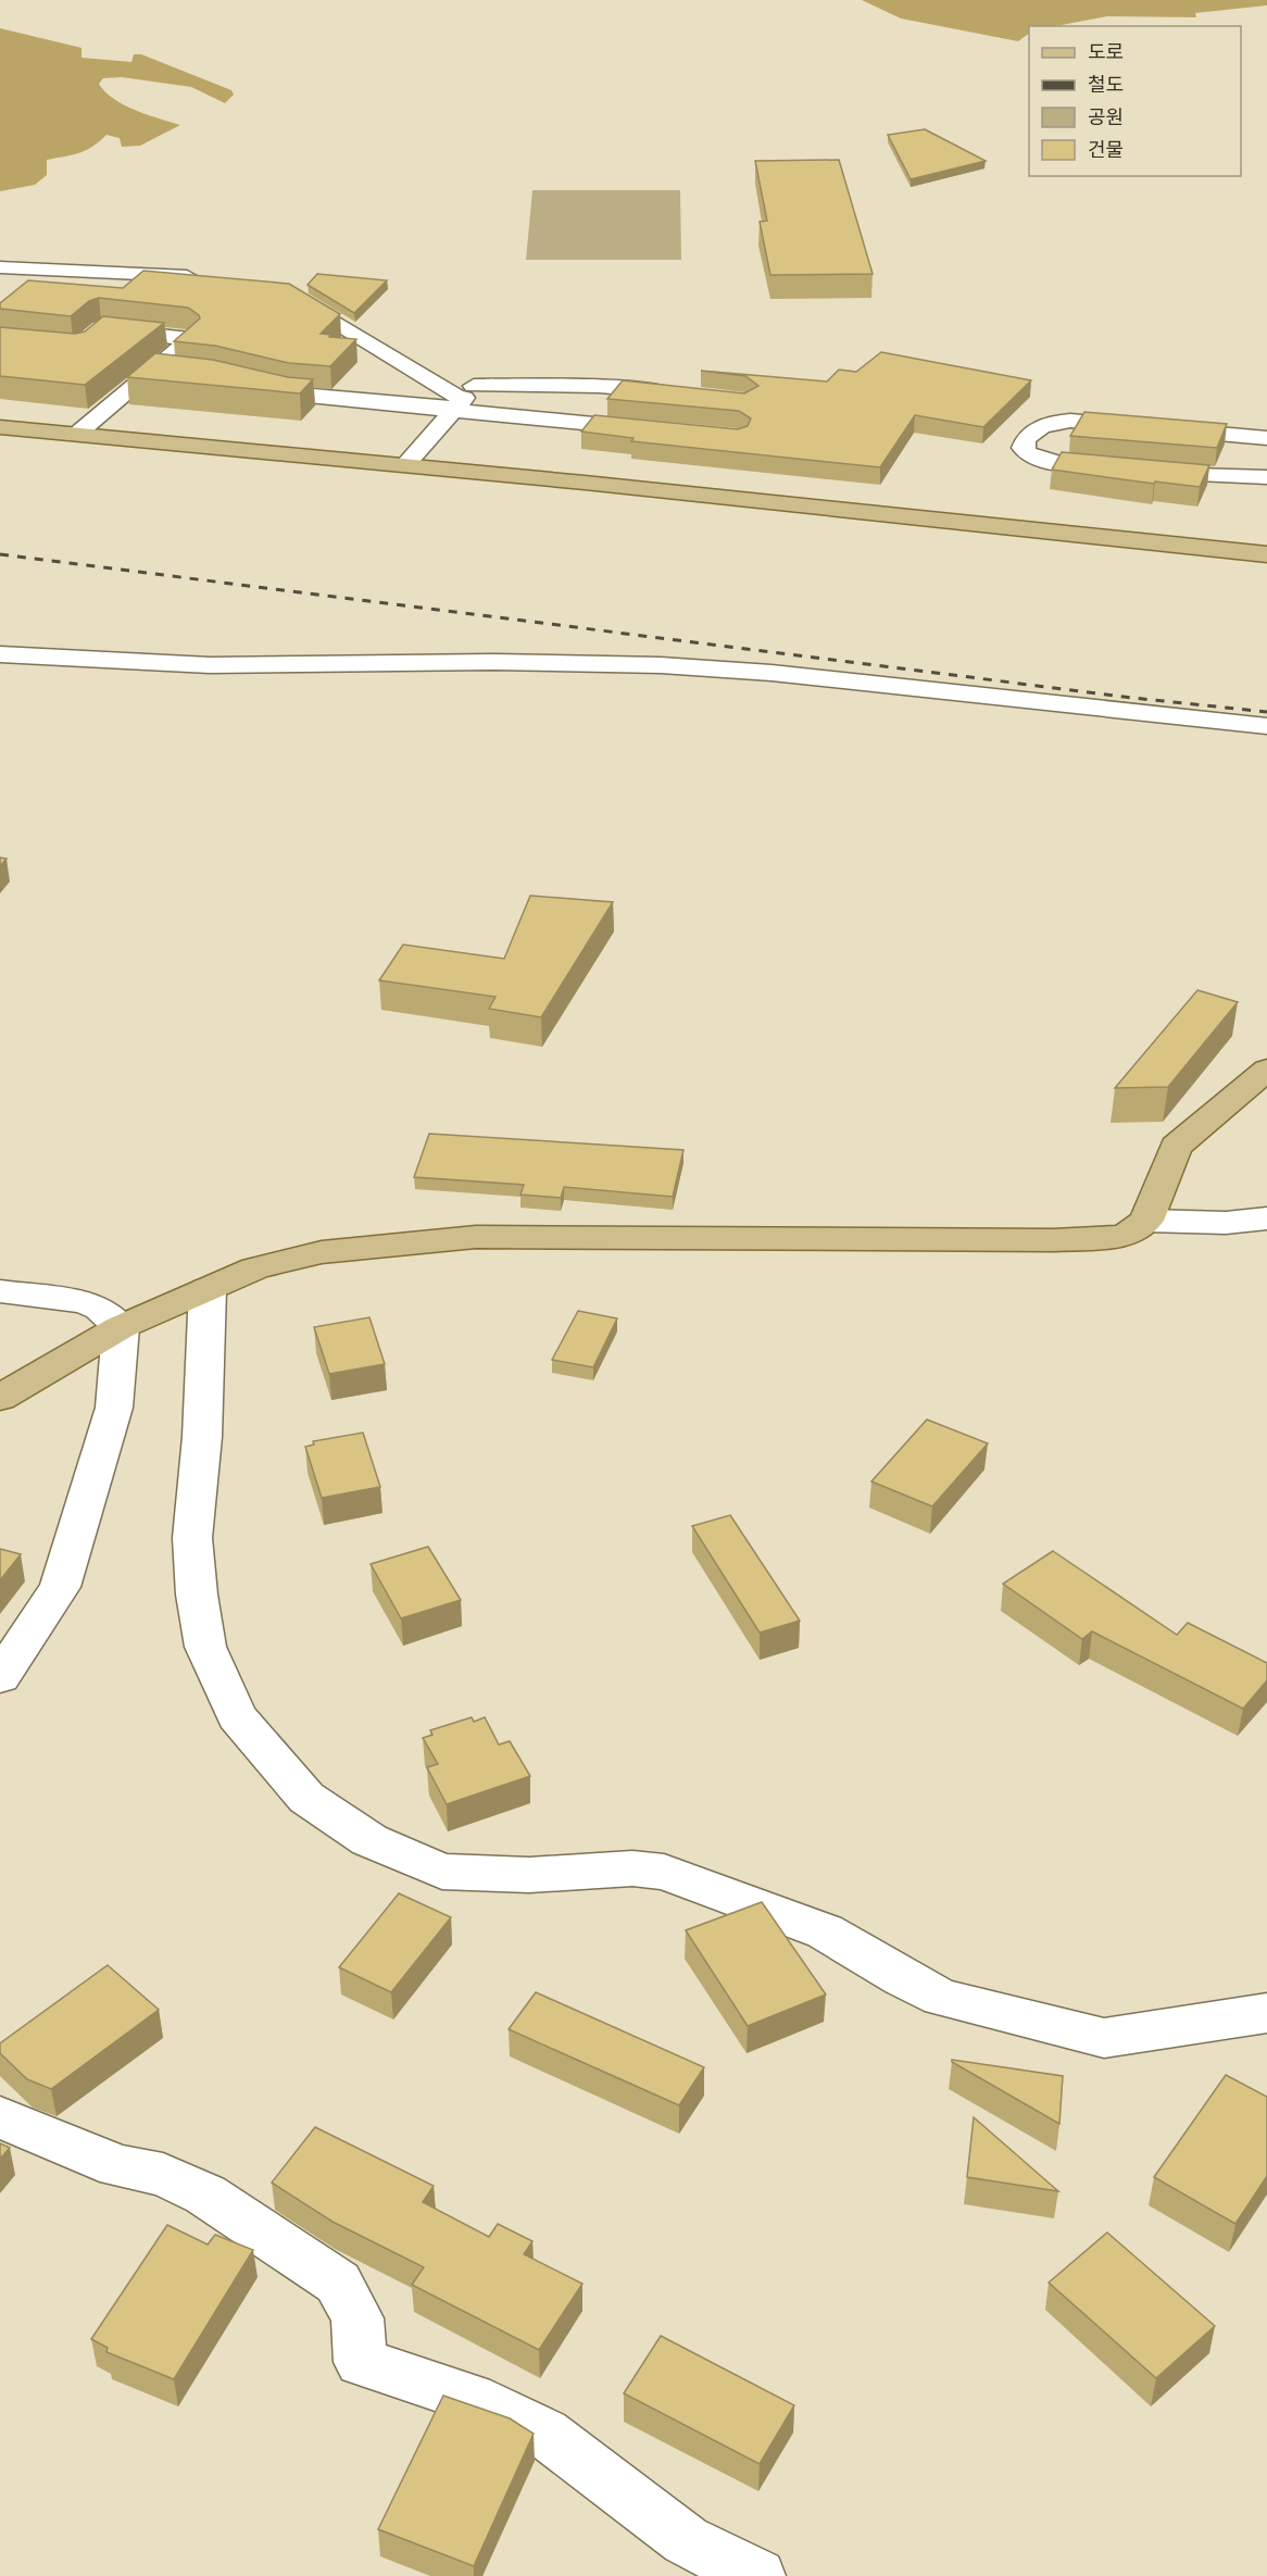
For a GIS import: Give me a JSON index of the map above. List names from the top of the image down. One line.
{"legend":["도로","철도","공원","건물"]}
